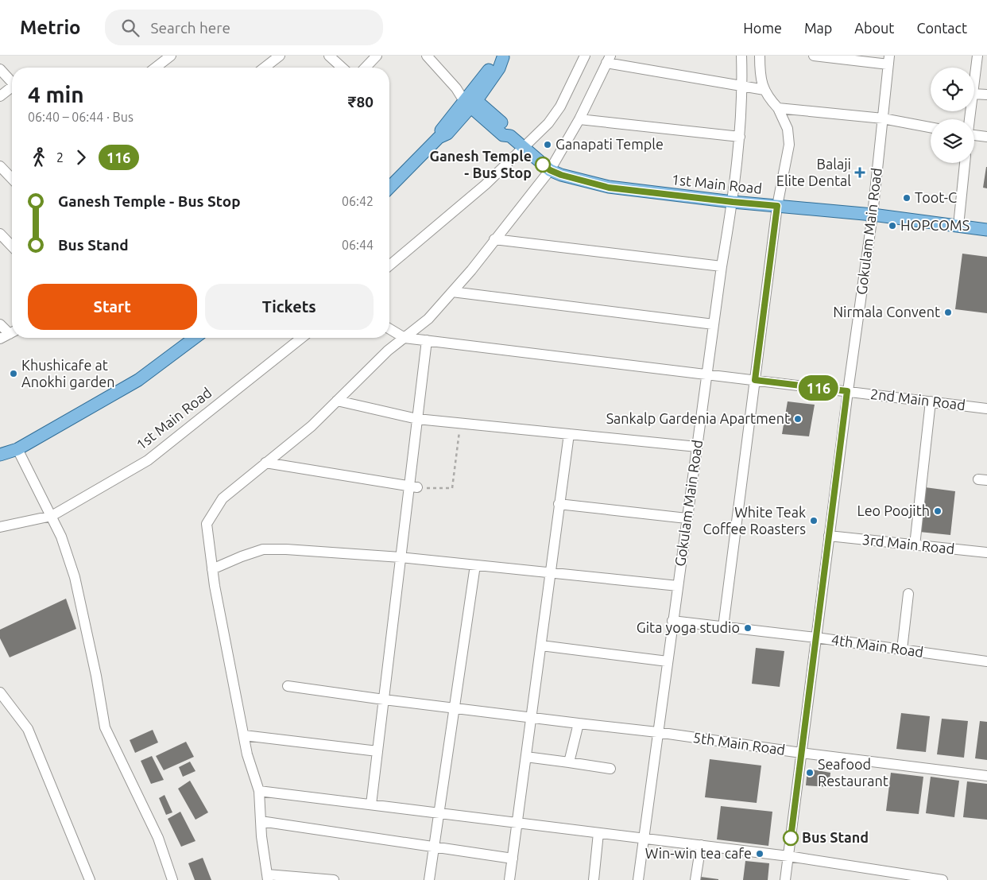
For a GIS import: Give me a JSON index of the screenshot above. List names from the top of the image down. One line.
{"streets":{"main road":["1st Main Road"],"street":["Gokulam Main Road","2nd Main Road","3rd Main Road","4th Main Road","5th Main Road"]},"crossings":[["1st Main Road","Gokulam Main Road"],["Gokulam Main Road","2nd Main Road"],["Gokulam Main Road","3rd Main Road"],["Gokulam Main Road","4th Main Road"],["Gokulam Main Road","5th Main Road"]],"places":{"other":["Ganapati Temple","Ganesh Temple - Bus Stop","Toot-C","HOPCOMS","Nirmala Convent","Khushicafe at Anokhi garden","Sankalp Gardenia Apartment","Leo Poojith","White Teak Coffee Roasters","Gita yoga studio","Seafood Restaurant","Bus Stand","Win-win tea cafe"],"health":["Balaji Elite Dental"]},"lines":["bus line 116"],"page":{"header":"Metrio","search":"Search here","nav":["Home","Map","About","Contact"],"on_map":"116","heading":["4 min","06:40 – 06:44 · Bus","₹80"],"legs":["2","116"],"list":[{"name":"Ganesh Temple - Bus Stop","value":"06:42"},{"name":"Bus Stand","value":"06:44"}],"buttons":["Start","Tickets"]}}
